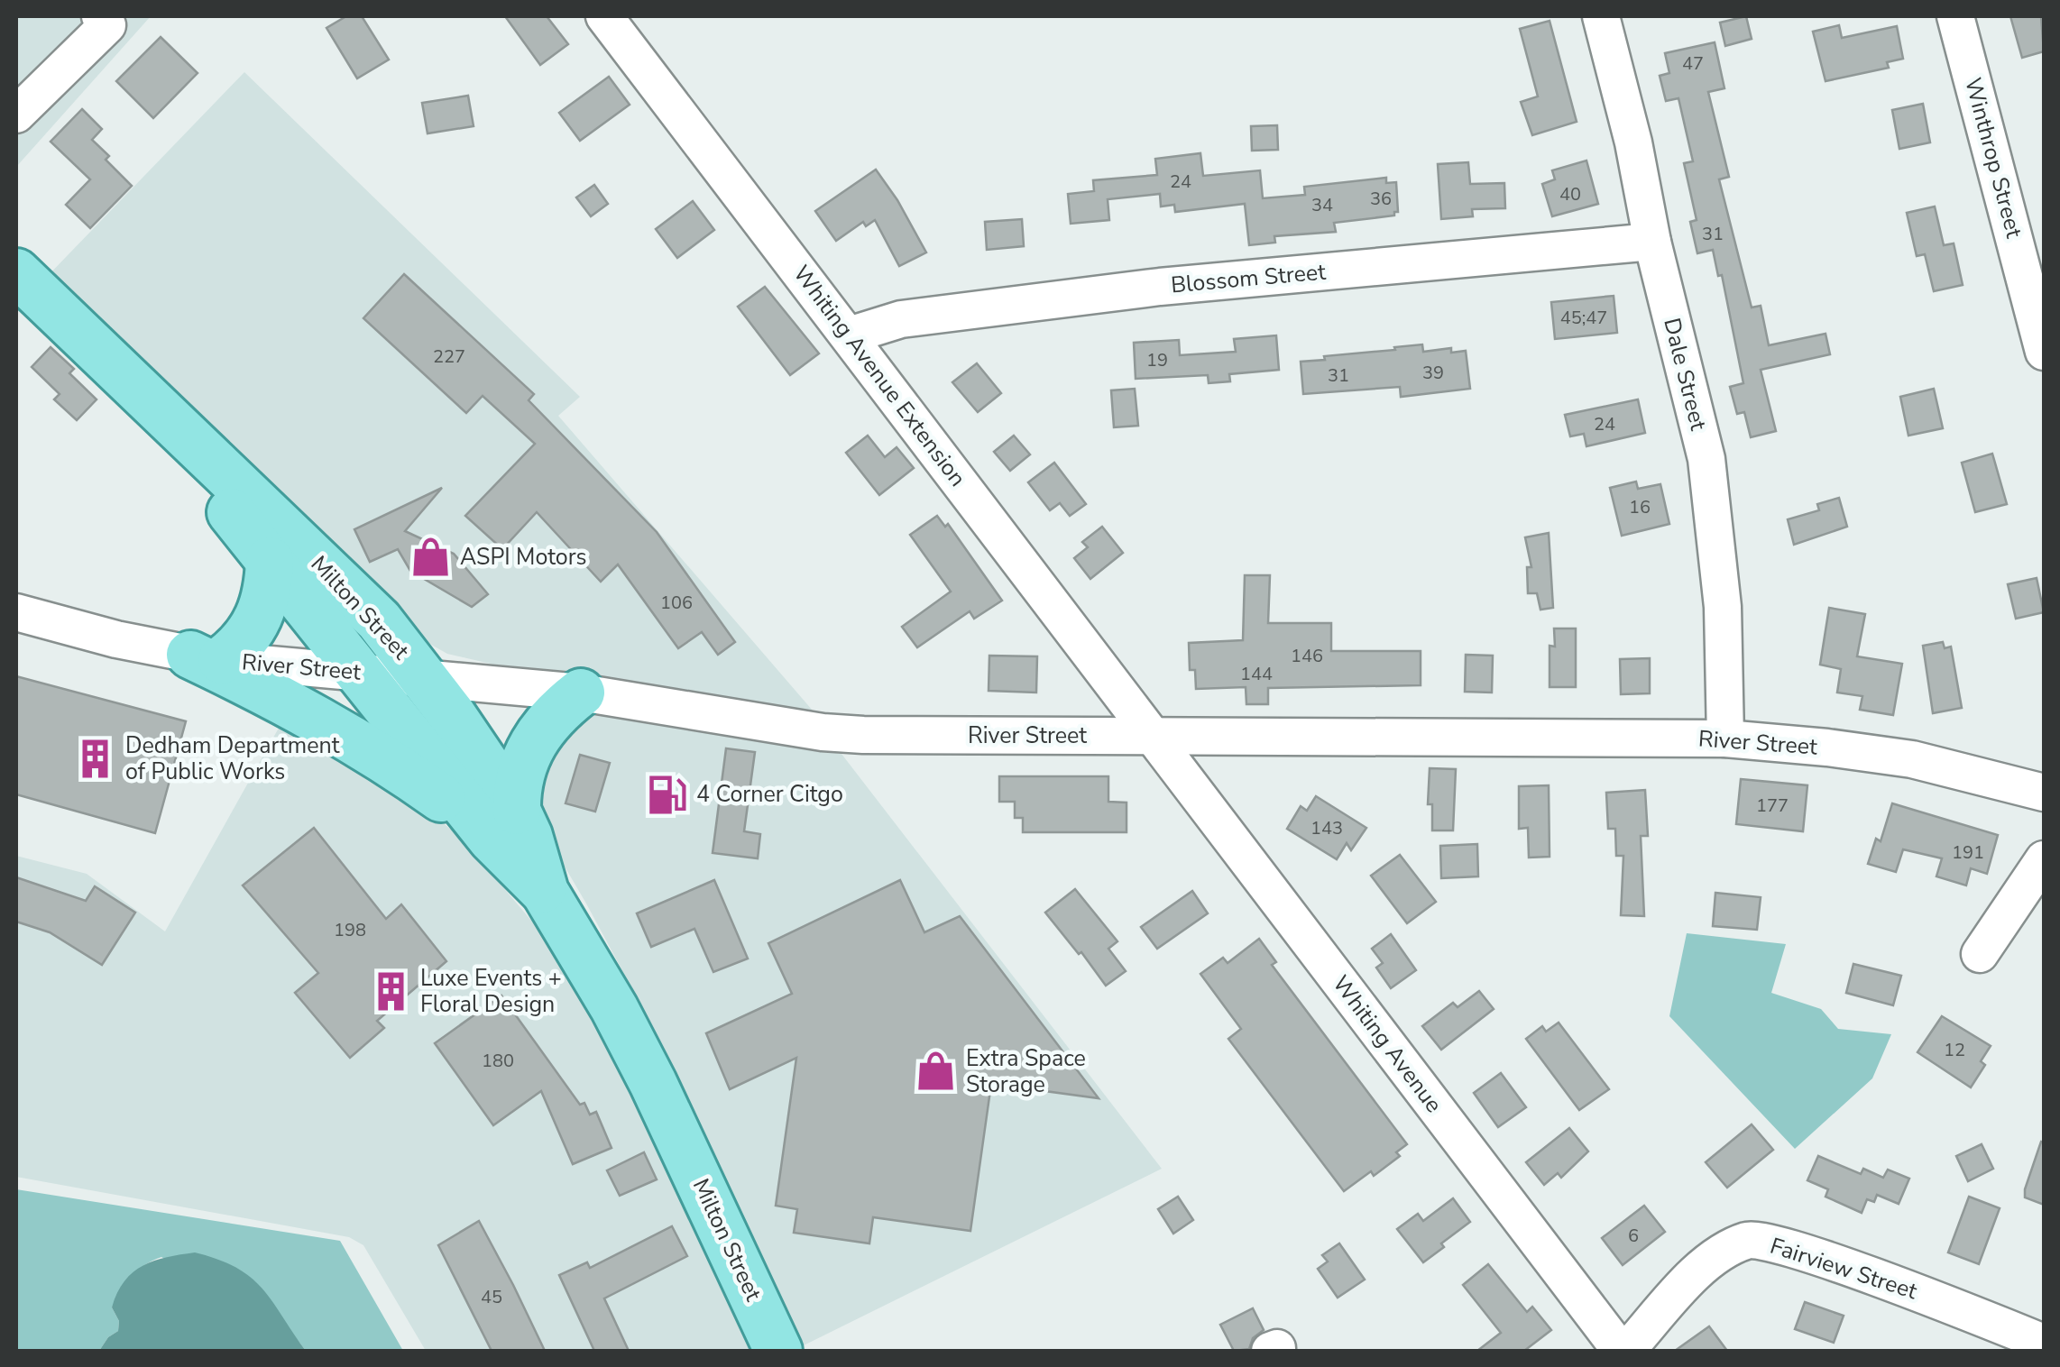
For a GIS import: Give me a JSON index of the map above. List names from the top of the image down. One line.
{"streets":{"main road":["Milton Street"],"street":["Winthrop Street","Blossom Street","Dale Street","Whiting Avenue Extension","River Street","Whiting Avenue","Fairview Street"]},"crossings":[["Blossom Street","Dale Street"],["Blossom Street","Whiting Avenue Extension"],["Dale Street","River Street"],["Whiting Avenue Extension","River Street"],["Whiting Avenue Extension","Whiting Avenue"],["Milton Street","River Street"],["River Street","Whiting Avenue"],["Whiting Avenue","Fairview Street"]],"places":{"shop":["ASPI Motors","Extra Space Storage"],"building":["Dedham Department of Public Works","Luxe Events + Floral Design"],"fuel station":["4 Corner Citgo"]},"house_numbers":["47","24","40","36","34","31","45;47","227","19","39","31","24","16","106","146","144","177","143","191","198","12","180","6","45"]}
